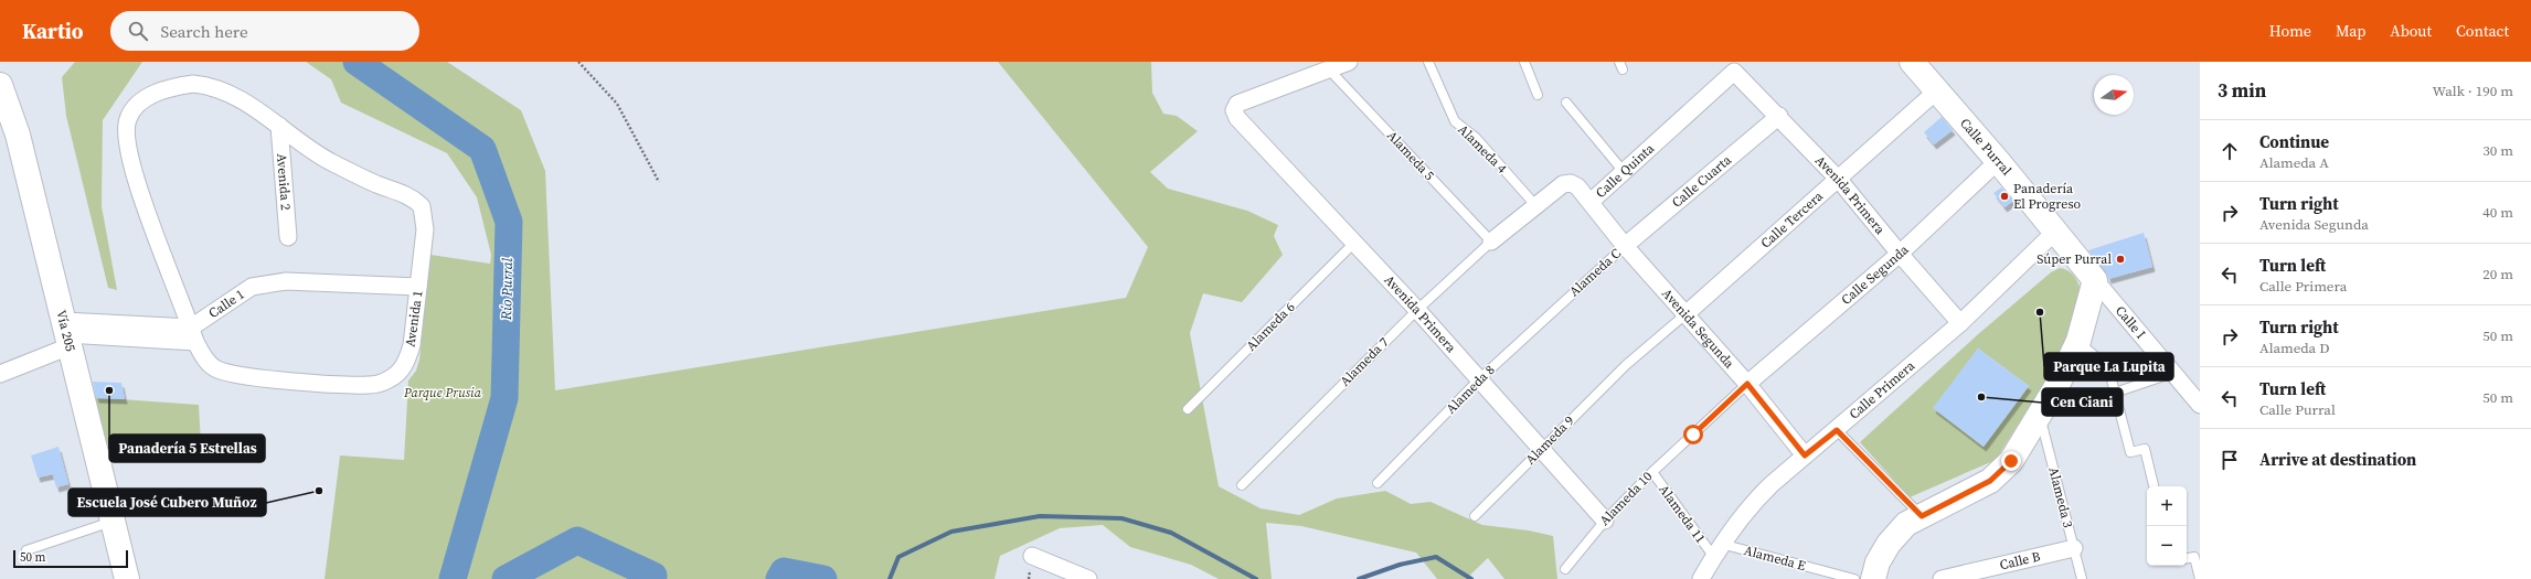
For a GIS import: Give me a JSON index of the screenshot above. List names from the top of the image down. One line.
{"streets":{"street":["Calle Purral","Calle Quinta","Avenida 2","Calle Cuarta","Avenida Primera","Calle Tercera","Calle Segunda","Calle 1","Avenida 1","Calle I","Avenida Segunda","Vía 205","Calle Primera","Calle B"],"lane":["Alameda 4","Alameda 5","Alameda C","Alameda 6","Alameda 7","Alameda 8","Alameda 9","Alameda 3","Alameda 10","Alameda 11","Alameda E"]},"crossings":[["Calle Purral","Calle Tercera"],["Calle Purral","Calle Segunda"],["Calle Purral","Calle I"],["Calle Purral","Calle Primera"],["Alameda 4","Calle Quinta"],["Alameda 5","Calle Quinta"],["Alameda 5","Avenida Primera"],["Alameda 5","Alameda 7"],["Calle Quinta","Avenida Primera"],["Calle Quinta","Avenida Segunda"],["Calle Quinta","Alameda 7"],["Avenida 2","Avenida 1"],["Calle Cuarta","Avenida Primera"],["Calle Cuarta","Alameda C"],["Calle Cuarta","Avenida Segunda"],["Avenida Primera","Calle Tercera"],["Avenida Primera","Calle Segunda"],["Avenida Primera","Alameda 6"],["Avenida Primera","Alameda 7"],["Avenida Primera","Alameda 8"],["Avenida Primera","Calle Primera"],["Avenida Primera","Alameda 9"],["Avenida Primera","Alameda 10"],["Calle Tercera","Avenida Segunda"],["Calle Tercera","Alameda 9"],["Alameda C","Avenida Segunda"],["Alameda C","Alameda 8"],["Calle Segunda","Avenida Segunda"],["Calle Segunda","Alameda 10"],["Calle 1","Avenida 1"],["Avenida Segunda","Calle Primera"],["Avenida Segunda","Alameda 9"],["Avenida Segunda","Alameda 10"],["Calle Primera","Alameda 11"],["Calle Primera","Alameda E"],["Alameda 3","Calle B"],["Alameda 10","Alameda 11"],["Alameda 11","Alameda E"]],"water":["Río Purral"],"parks":["Parque Prusia"],"places":["Panadería El Progreso","Súper Purral","Parque La Lupita","Panadería 5 Estrellas","Cen Ciani","Escuela José Cubero Muñoz"],"scale_bar":"50 m","north":"right","page":{"header":"Kartio","search":"Search here","nav":["Home","Map","About","Contact"],"heading":["3 min","Walk · 190 m"],"list":[["Continue","Alameda A","30 m"],["Turn right","Avenida Segunda","40 m"],["Turn left","Calle Primera","20 m"],["Turn right","Alameda D","50 m"],["Turn left","Calle Purral","50 m"],"Arrive at destination"],"map_buttons":["+","−"],"scale":"50 m"}}
